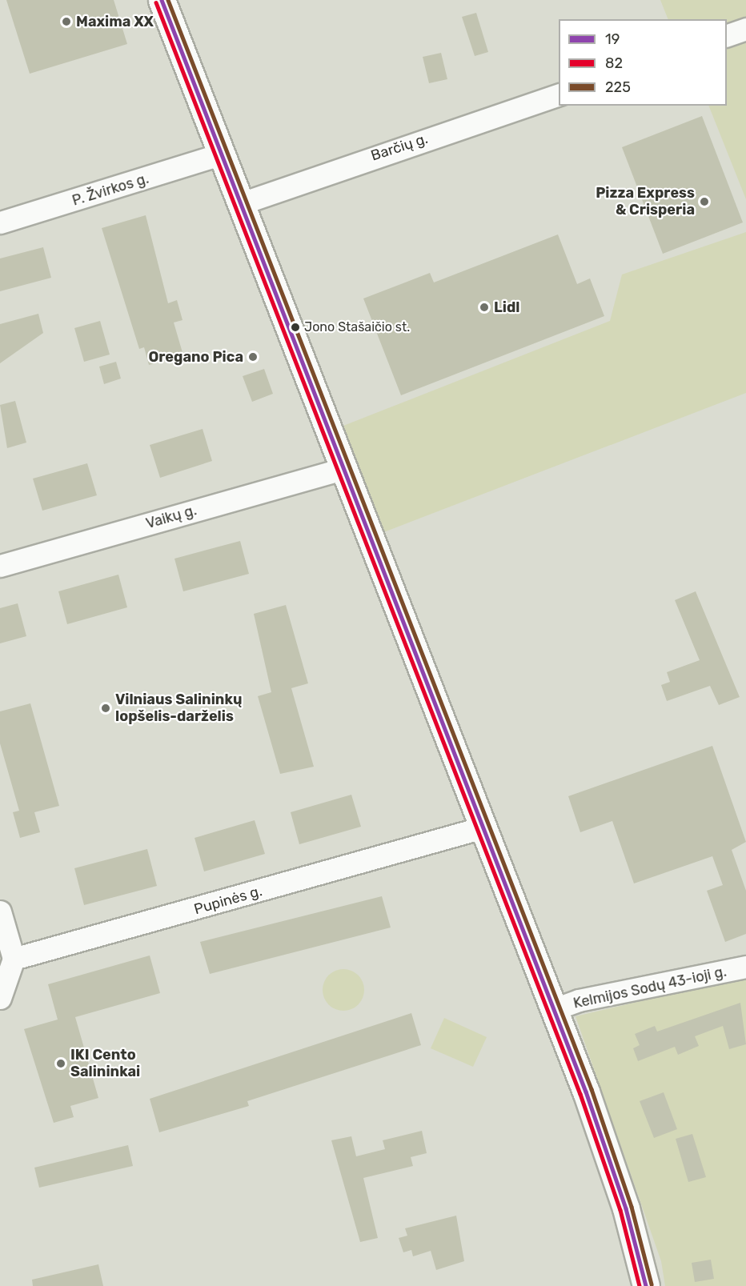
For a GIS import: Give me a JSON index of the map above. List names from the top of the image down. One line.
{"streets":{"street":["Barčių g.","P. Žvirkos g.","Vaikų g.","Pupinės g.","Kelmijos Sodų 43-ioji g."]},"places":["Maxima XX","Pizza Express & Crisperia","Lidl","Jono Stašaičio st.","Oregano Pica","Vilniaus Salininkų lopšelis-darželis","IKI Cento Salininkai"],"lines":["transit line 19","transit line 225","transit line 82"],"legend":["19","82","225"]}
